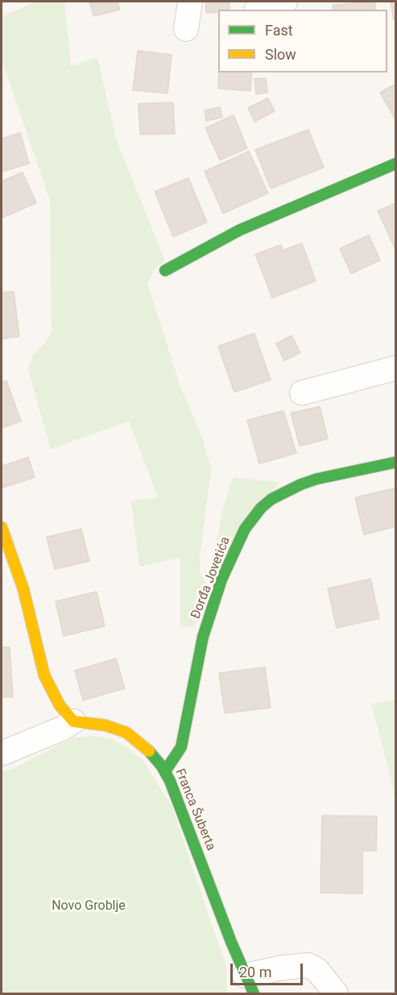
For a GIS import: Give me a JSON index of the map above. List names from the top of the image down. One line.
{"streets":{"street":["Đorđa Jovetića","Franca Šuberta"]},"crossings":[["Đorđa Jovetića","Franca Šuberta"]],"parks":["Novo Groblje"],"legend":["Fast","Slow"],"scale_bar":"20 m"}
